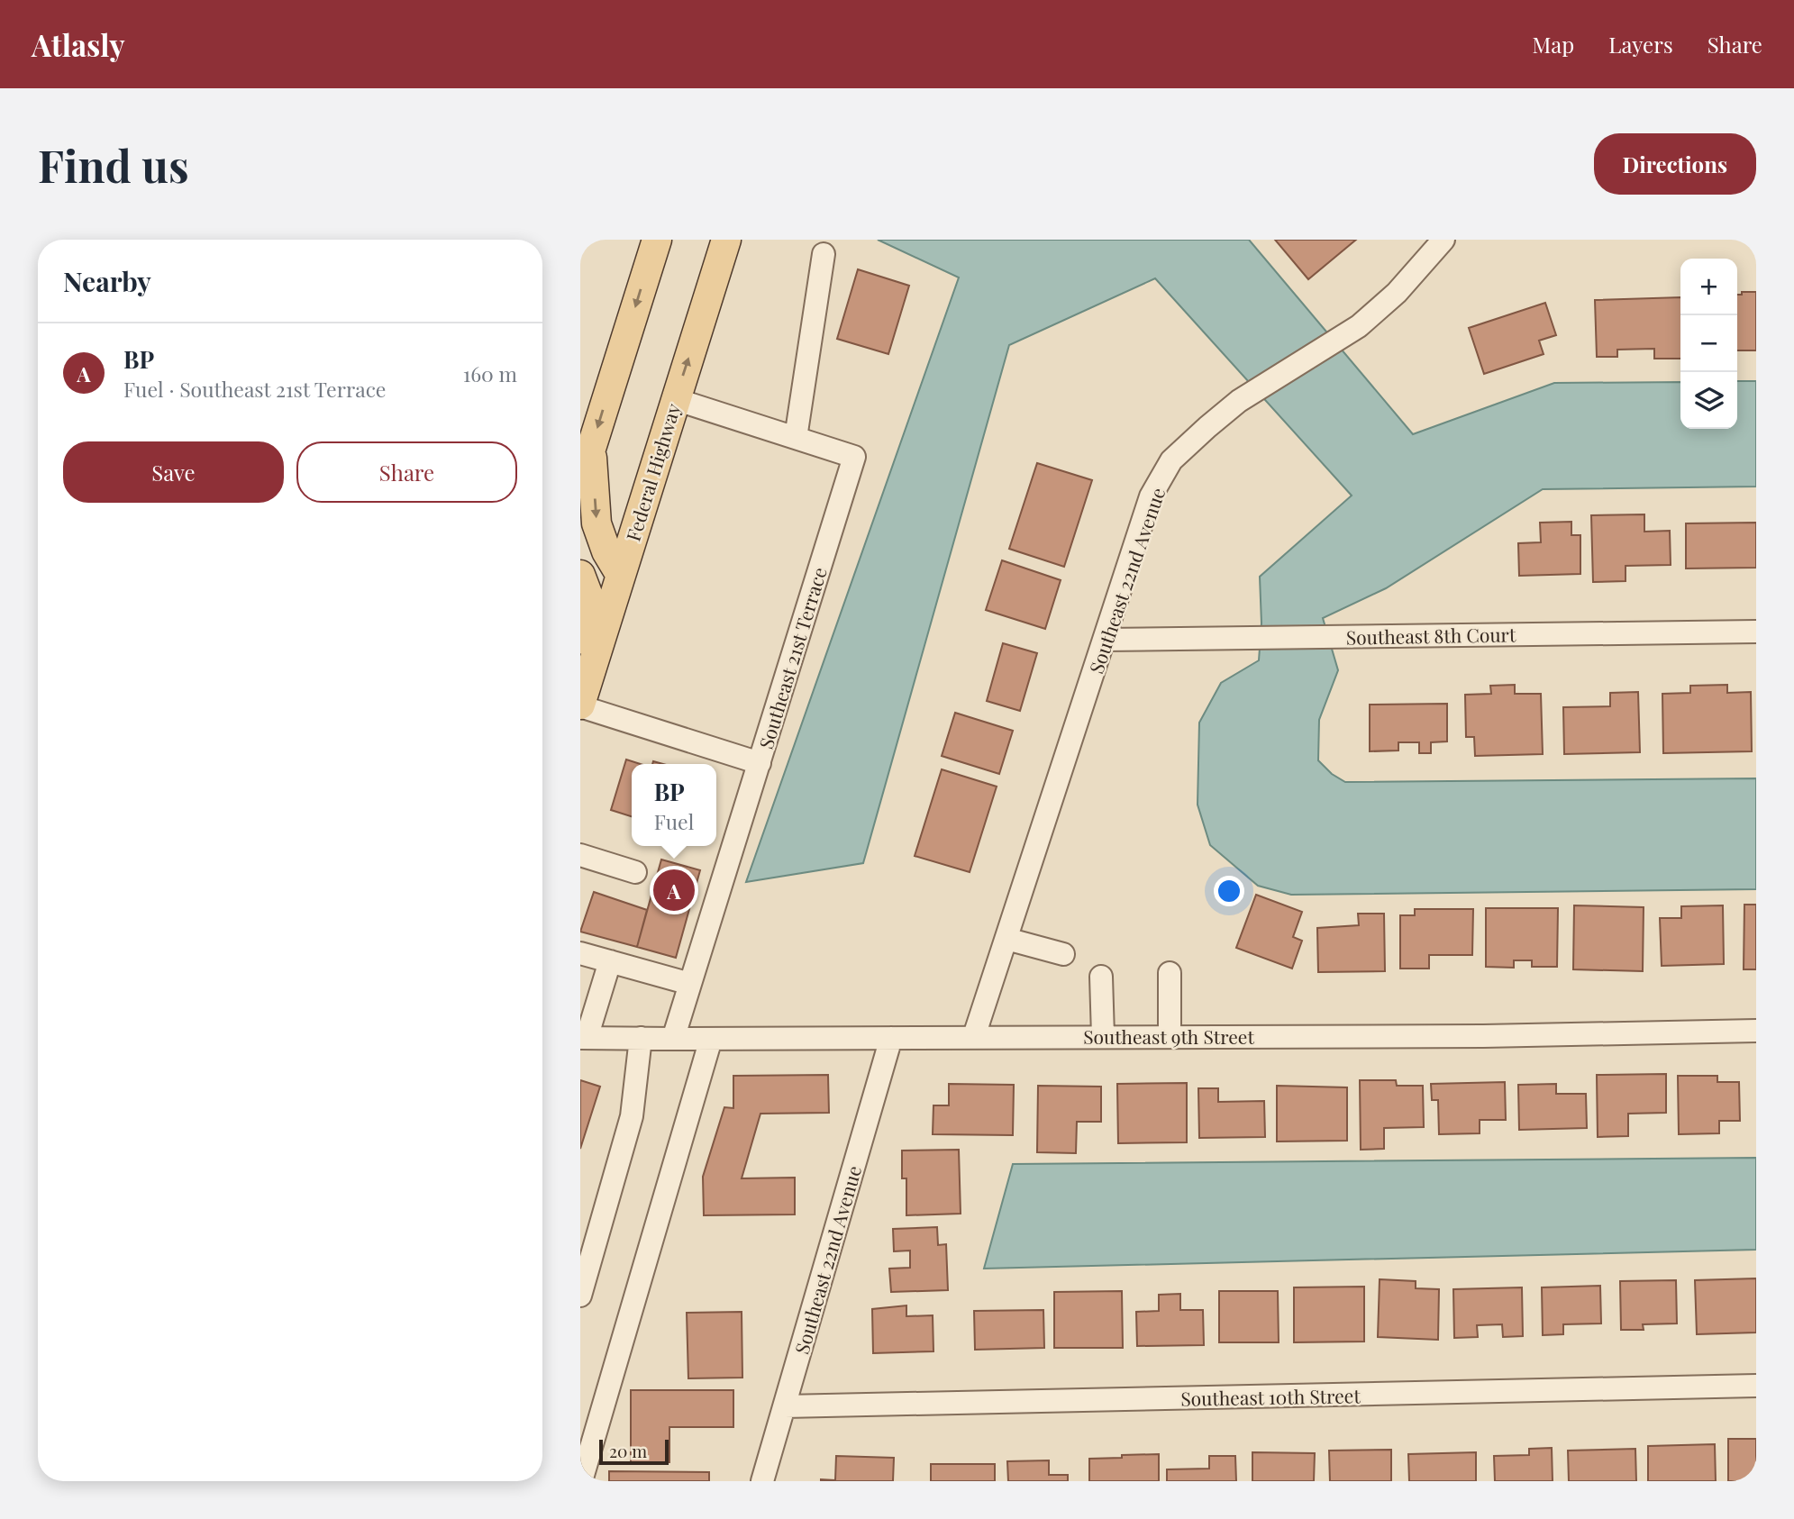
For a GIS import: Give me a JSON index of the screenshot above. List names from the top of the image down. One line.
{"streets":{"main road":["Federal Highway"],"street":["Southeast 22nd Avenue","Southeast 8th Court","Southeast 21st Terrace","Southeast 9th Street","Southeast 10th Street"]},"crossings":[["Federal Highway","Southeast 21st Terrace"],["Southeast 22nd Avenue","Southeast 8th Court"],["Southeast 22nd Avenue","Southeast 9th Street"],["Southeast 22nd Avenue","Southeast 10th Street"],["Southeast 21st Terrace","Southeast 9th Street"]],"scale_bar":"20 m","page":{"header":"Atlasly","nav":["Map","Layers","Share"],"buttons":["Directions",["Save","Share"]],"title":"Find us","heading":"Nearby","map_buttons":["+","−"],"list":[{"mark":"A","name":"BP","note":"Fuel · Southeast 21st Terrace","value":"160 m"}],"popup":["BP","Fuel"],"pins":"A","scale":"20 m"}}
